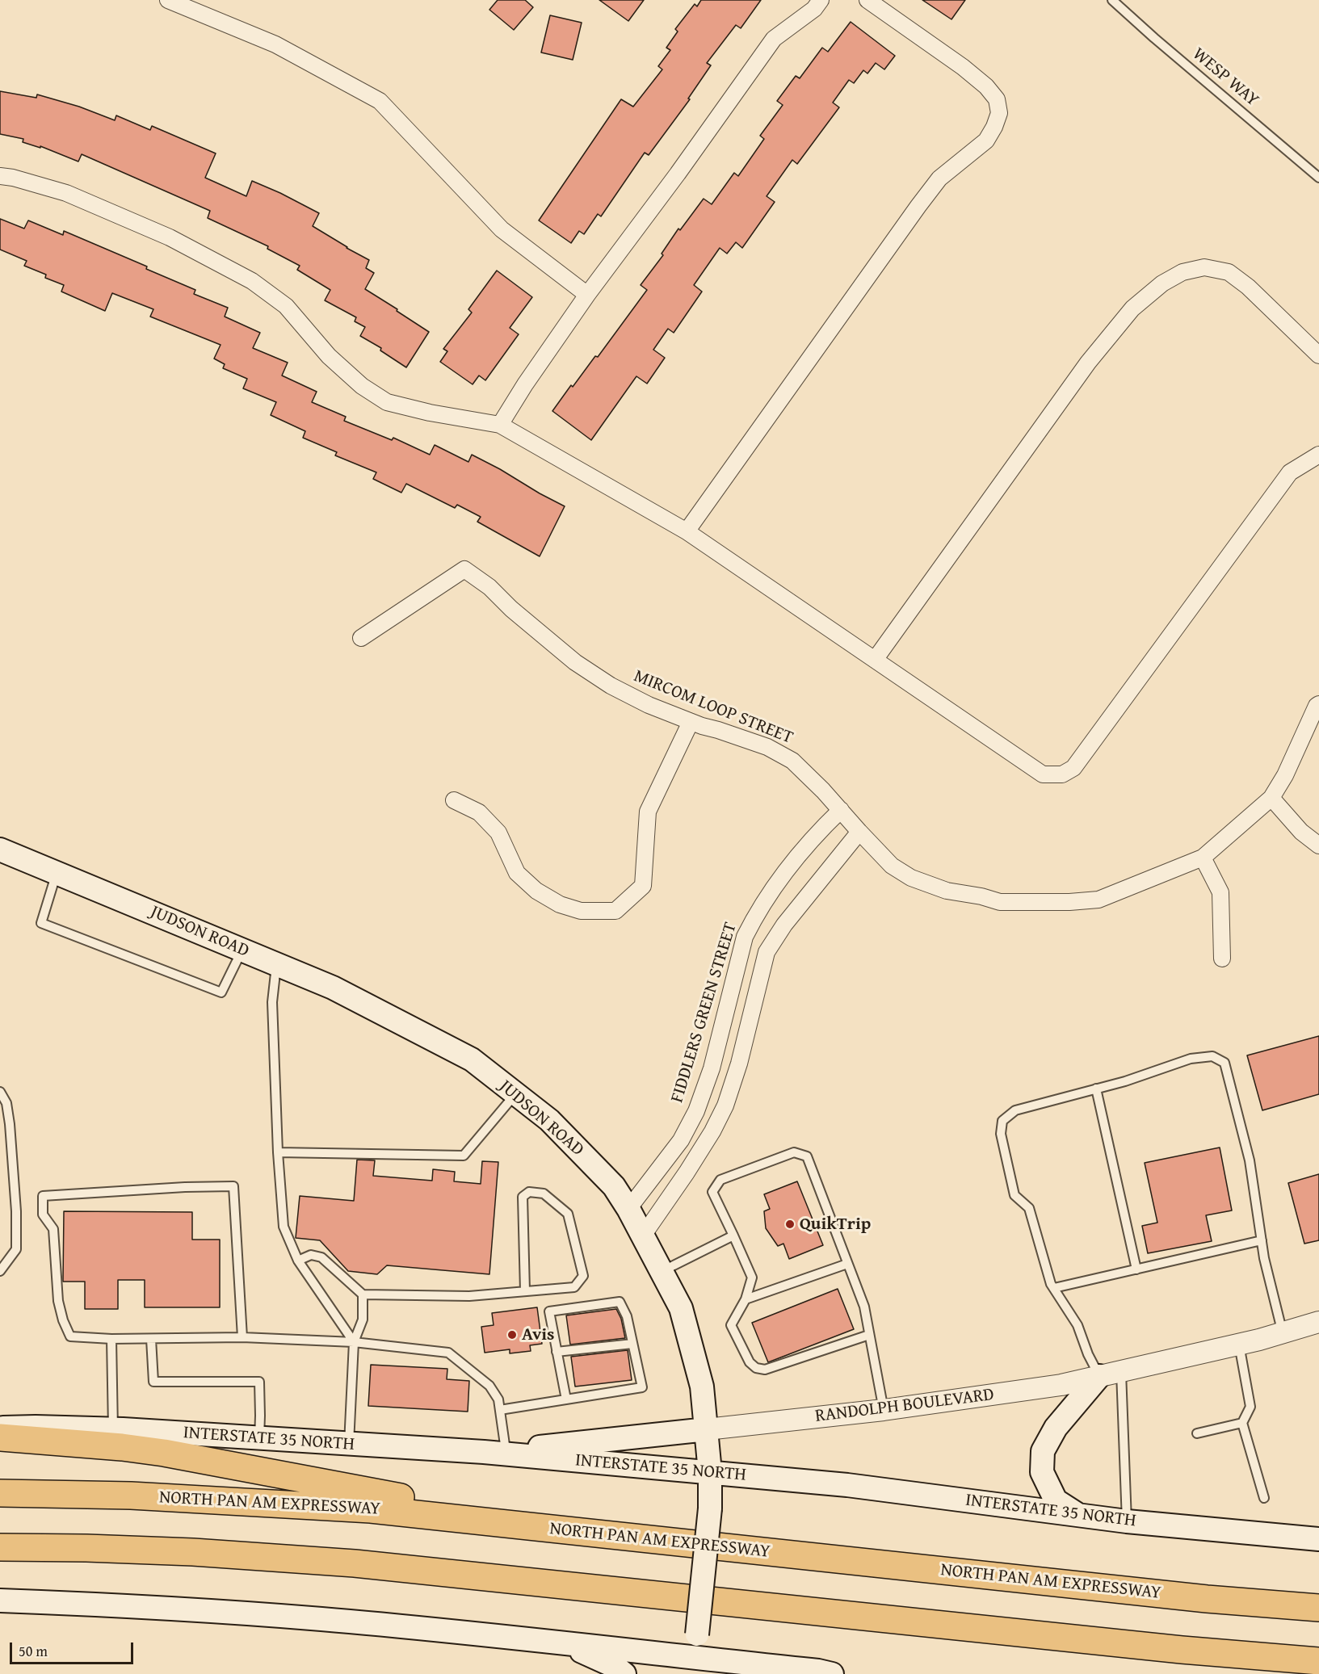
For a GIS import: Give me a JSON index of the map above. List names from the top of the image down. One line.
{"streets":{"highway":["NORTH PAN AM EXPRESSWAY"],"main road":["JUDSON ROAD","RANDOLPH BOULEVARD","INTERSTATE 35 NORTH"],"street":["MIRCOM LOOP STREET","FIDDLERS GREEN STREET"],"lane":["WESP WAY"]},"crossings":[["MIRCOM LOOP STREET","FIDDLERS GREEN STREET"],["JUDSON ROAD","FIDDLERS GREEN STREET"],["JUDSON ROAD","RANDOLPH BOULEVARD"],["JUDSON ROAD","INTERSTATE 35 NORTH"],["RANDOLPH BOULEVARD","INTERSTATE 35 NORTH"]],"places":["QuikTrip","Avis"],"scale_bar":"50 m"}
